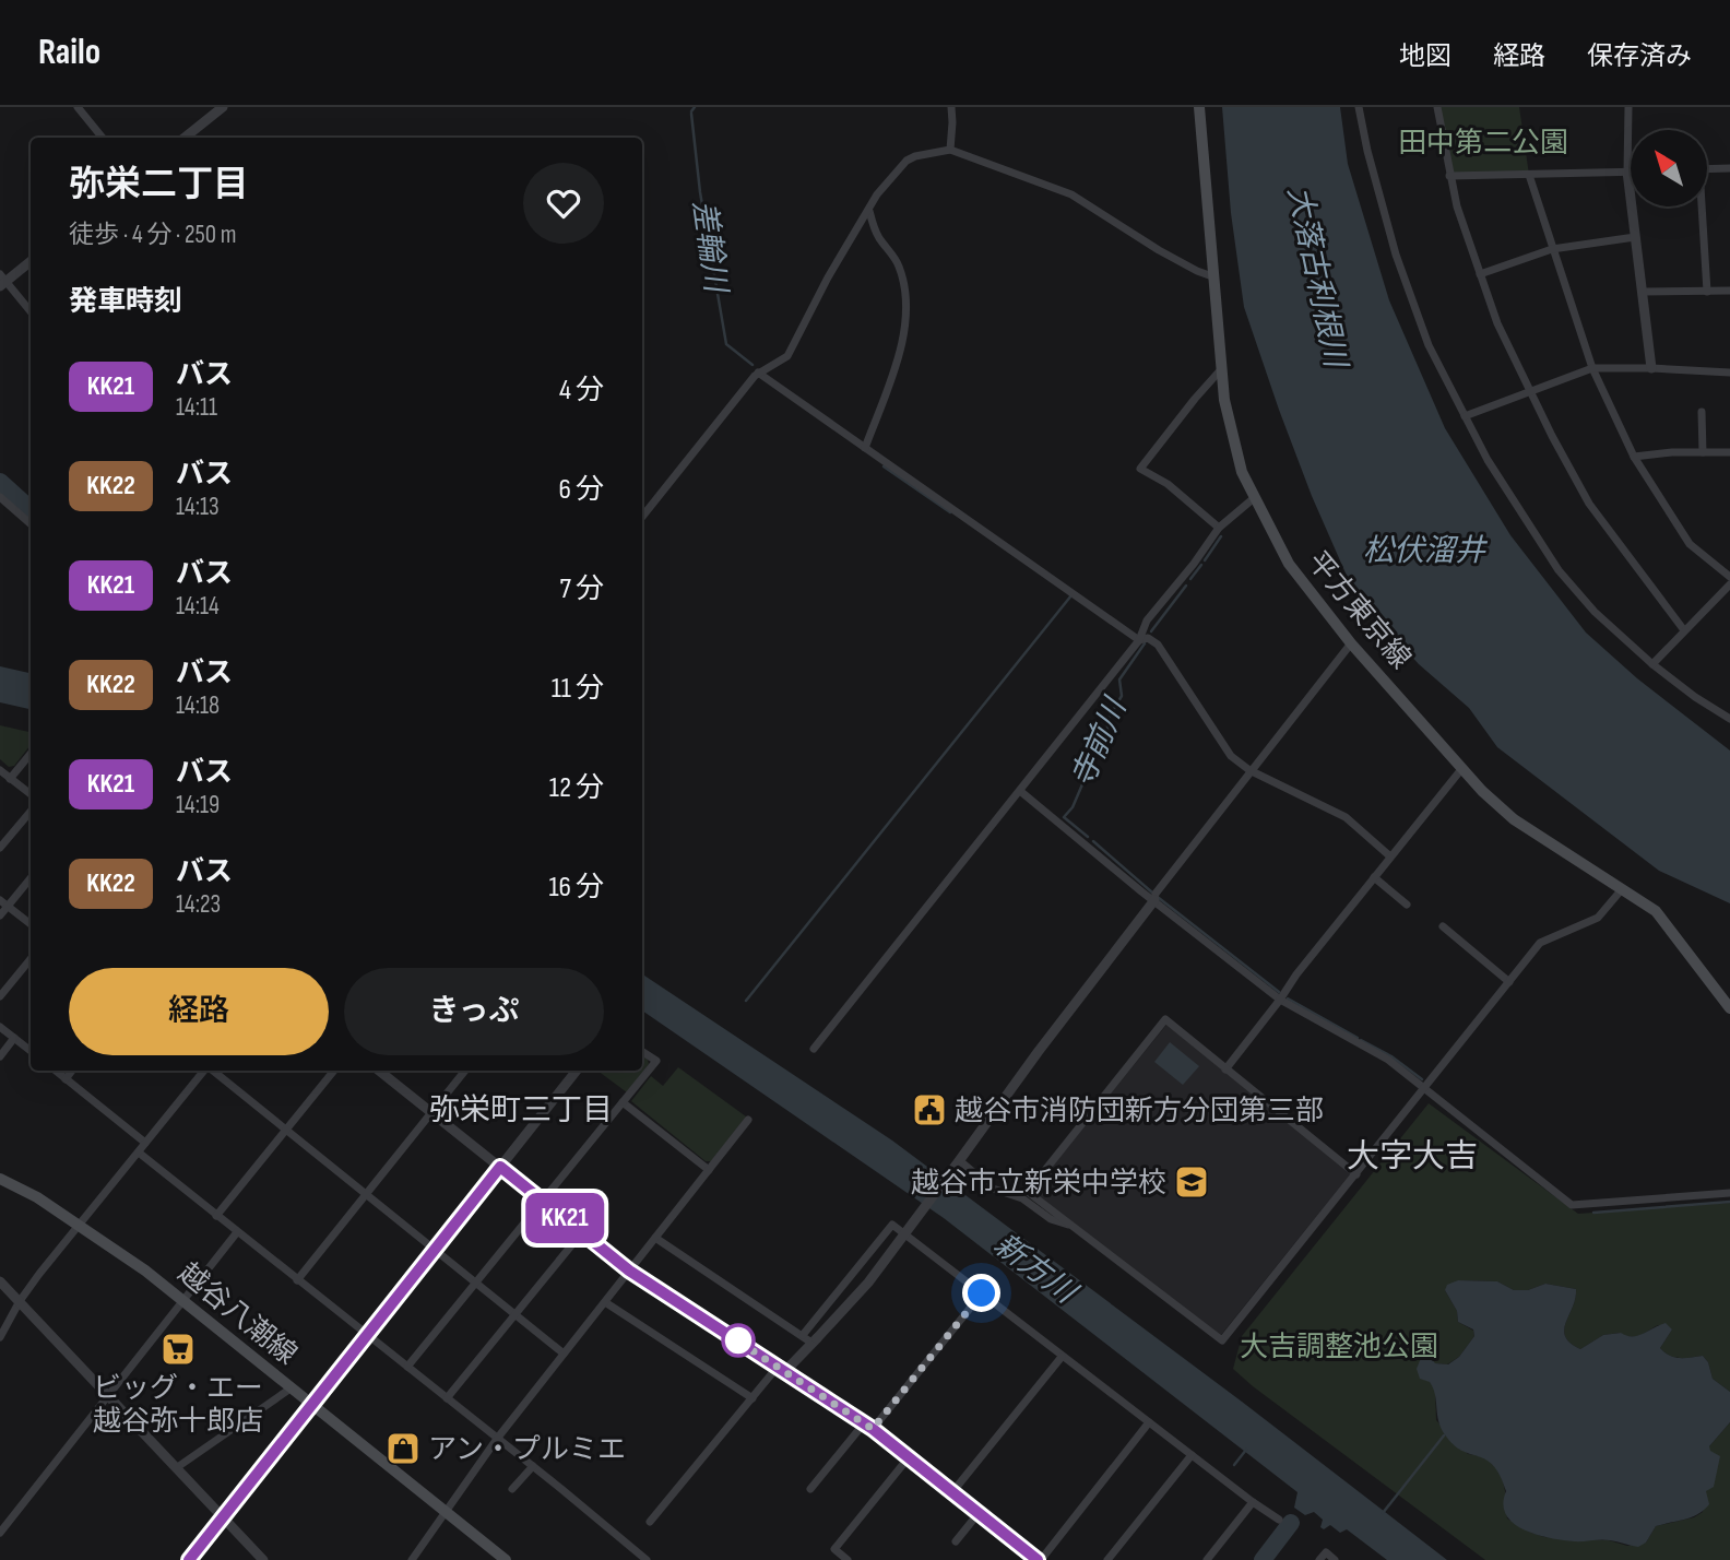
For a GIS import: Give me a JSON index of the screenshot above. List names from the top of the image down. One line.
{"streets":{"main road":["平方東京線","越谷八潮線"]},"districts":["弥栄町三丁目","大字大吉"],"water":["差輪川","大落古利根川","松伏溜井","寺前川","新方川"],"parks":["田中第二公園","大吉調整池公園"],"places":{"public building":["越谷市消防団新方分団第三部"],"school or university":["越谷市立新栄中学校"],"supermarket":["ビッグ・エー 越谷弥十郎店"],"shop":["アン・プルミエ"]},"lines":["bus line KK21"],"north":"top left","page":{"header":"Railo","nav":["地図","経路","保存済み"],"on_map":"KK21","heading":[["弥栄二丁目","徒歩 · 4 分 · 250 m"],"発車時刻"],"list":[{"mark":"KK21","name":"バス","note":"14:11","value":"4 分"},{"mark":"KK22","name":"バス","note":"14:13","value":"6 分"},{"mark":"KK21","name":"バス","note":"14:14","value":"7 分"},{"mark":"KK22","name":"バス","note":"14:18","value":"11 分"},{"mark":"KK21","name":"バス","note":"14:19","value":"12 分"},{"mark":"KK22","name":"バス","note":"14:23","value":"16 分"}],"buttons":["経路","きっぷ"]}}
